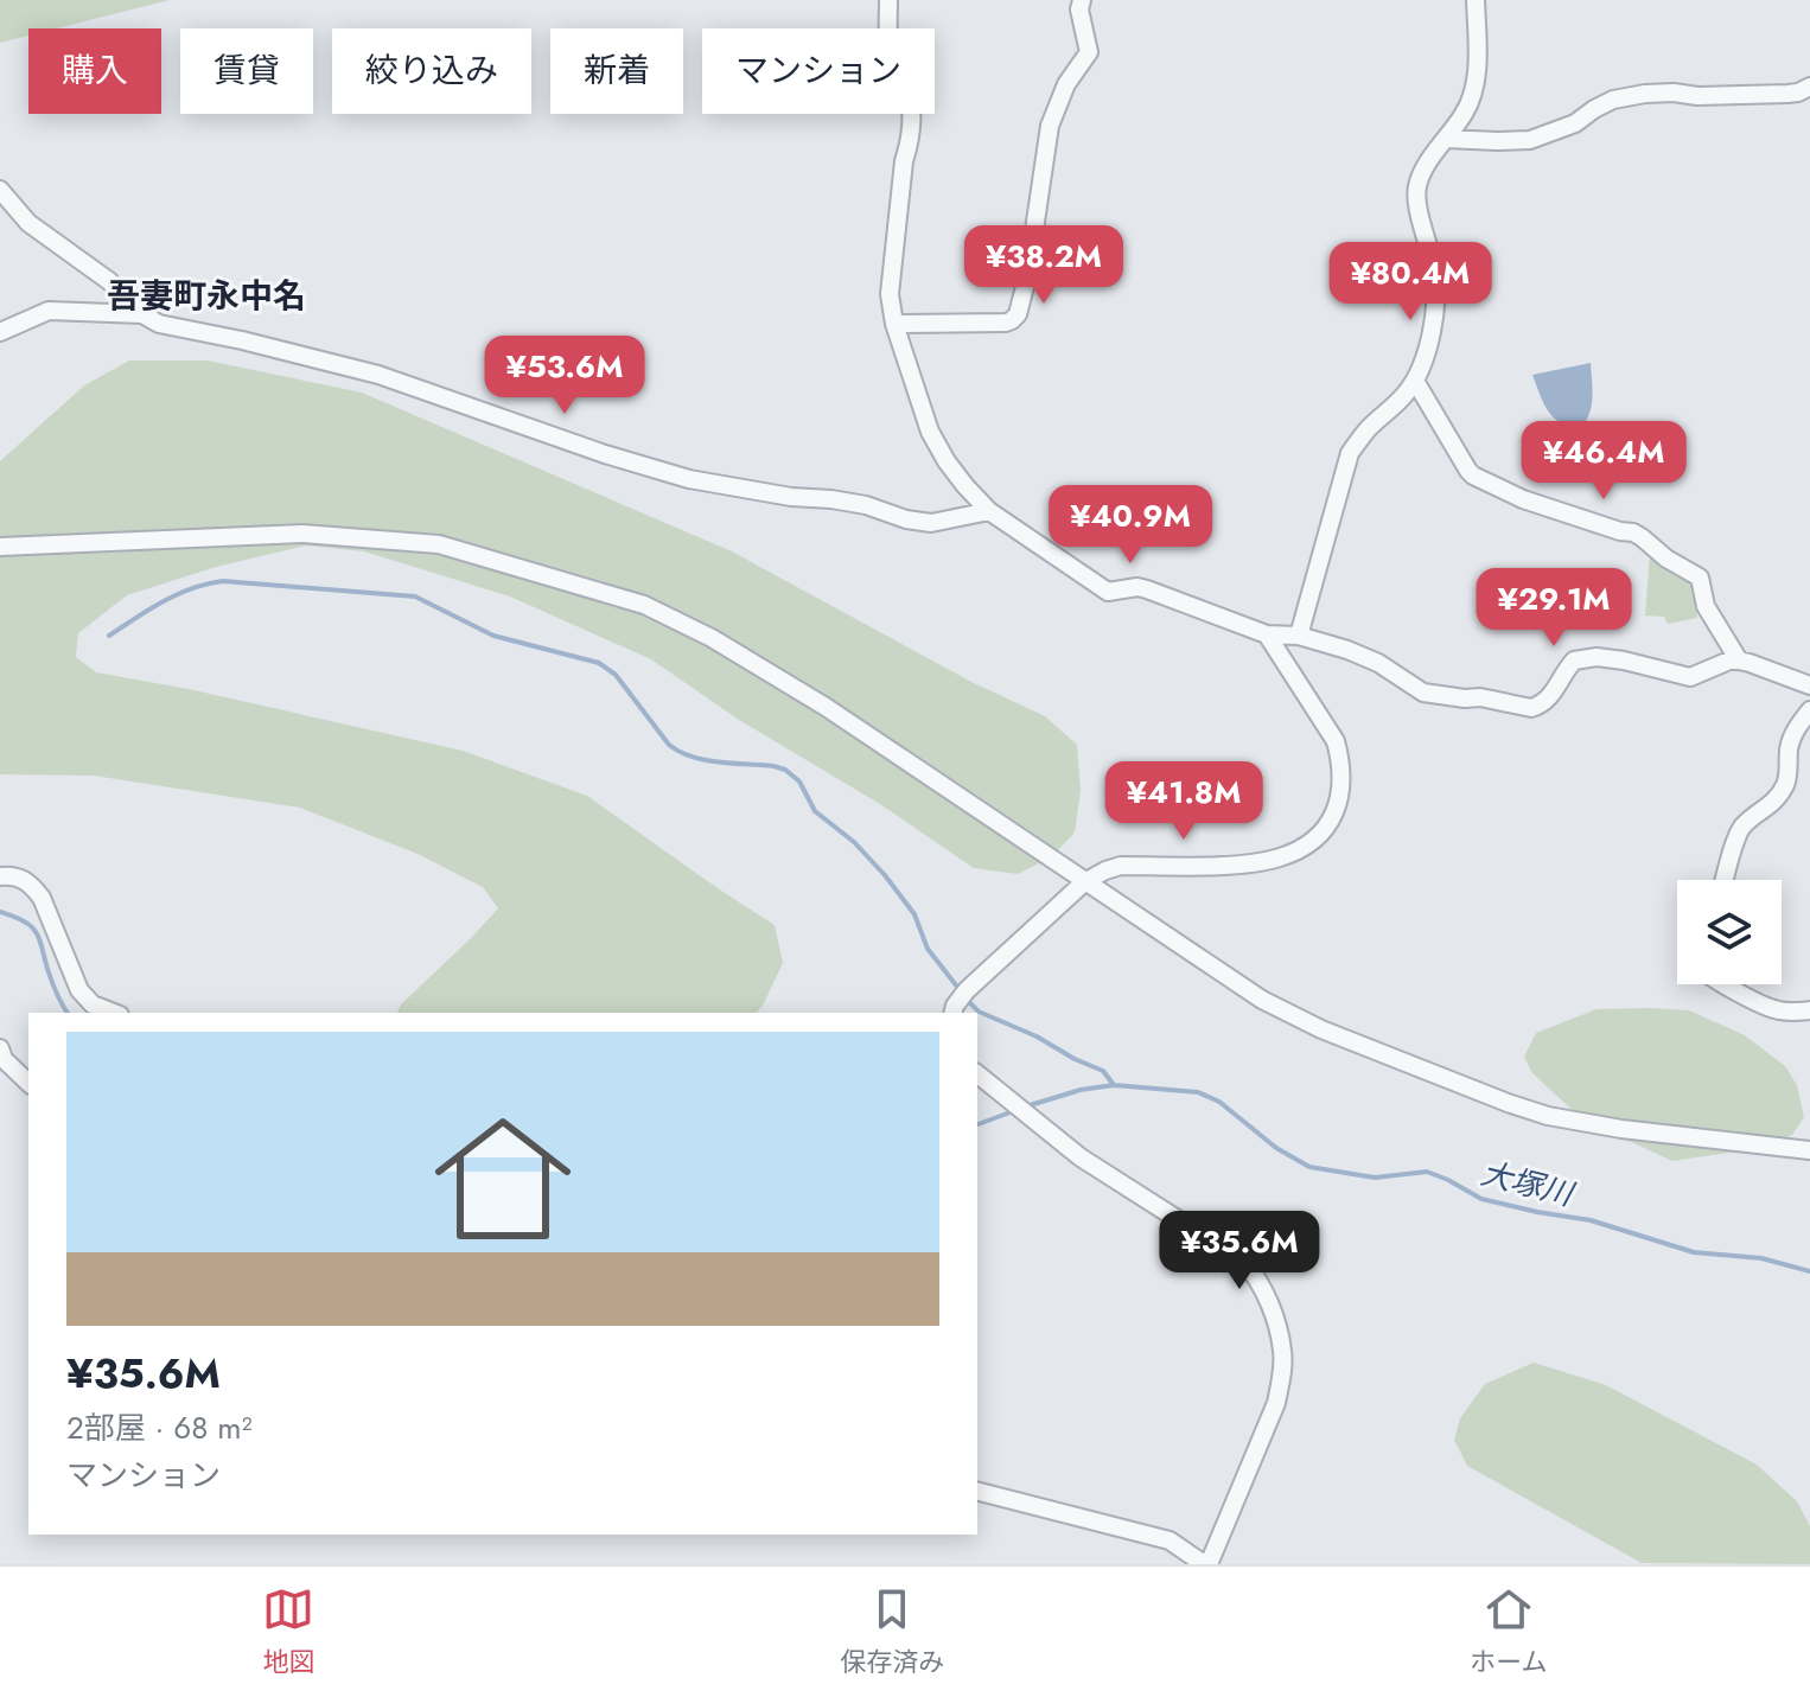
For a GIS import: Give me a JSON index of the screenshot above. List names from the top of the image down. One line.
{"districts":["吾妻町永中名"],"water":["大塚川"],"page":{"chip":["購入","賃貸","絞り込み","新着","マンション"],"price":["¥38.2M","¥80.4M","¥53.6M","¥46.4M","¥40.9M","¥29.1M","¥41.8M","¥35.6M"],"list":[{"name":"¥35.6M","note":"2部屋 · 68 m² · マンション"}],"tabs":["地図","保存済み","ホーム"]}}
